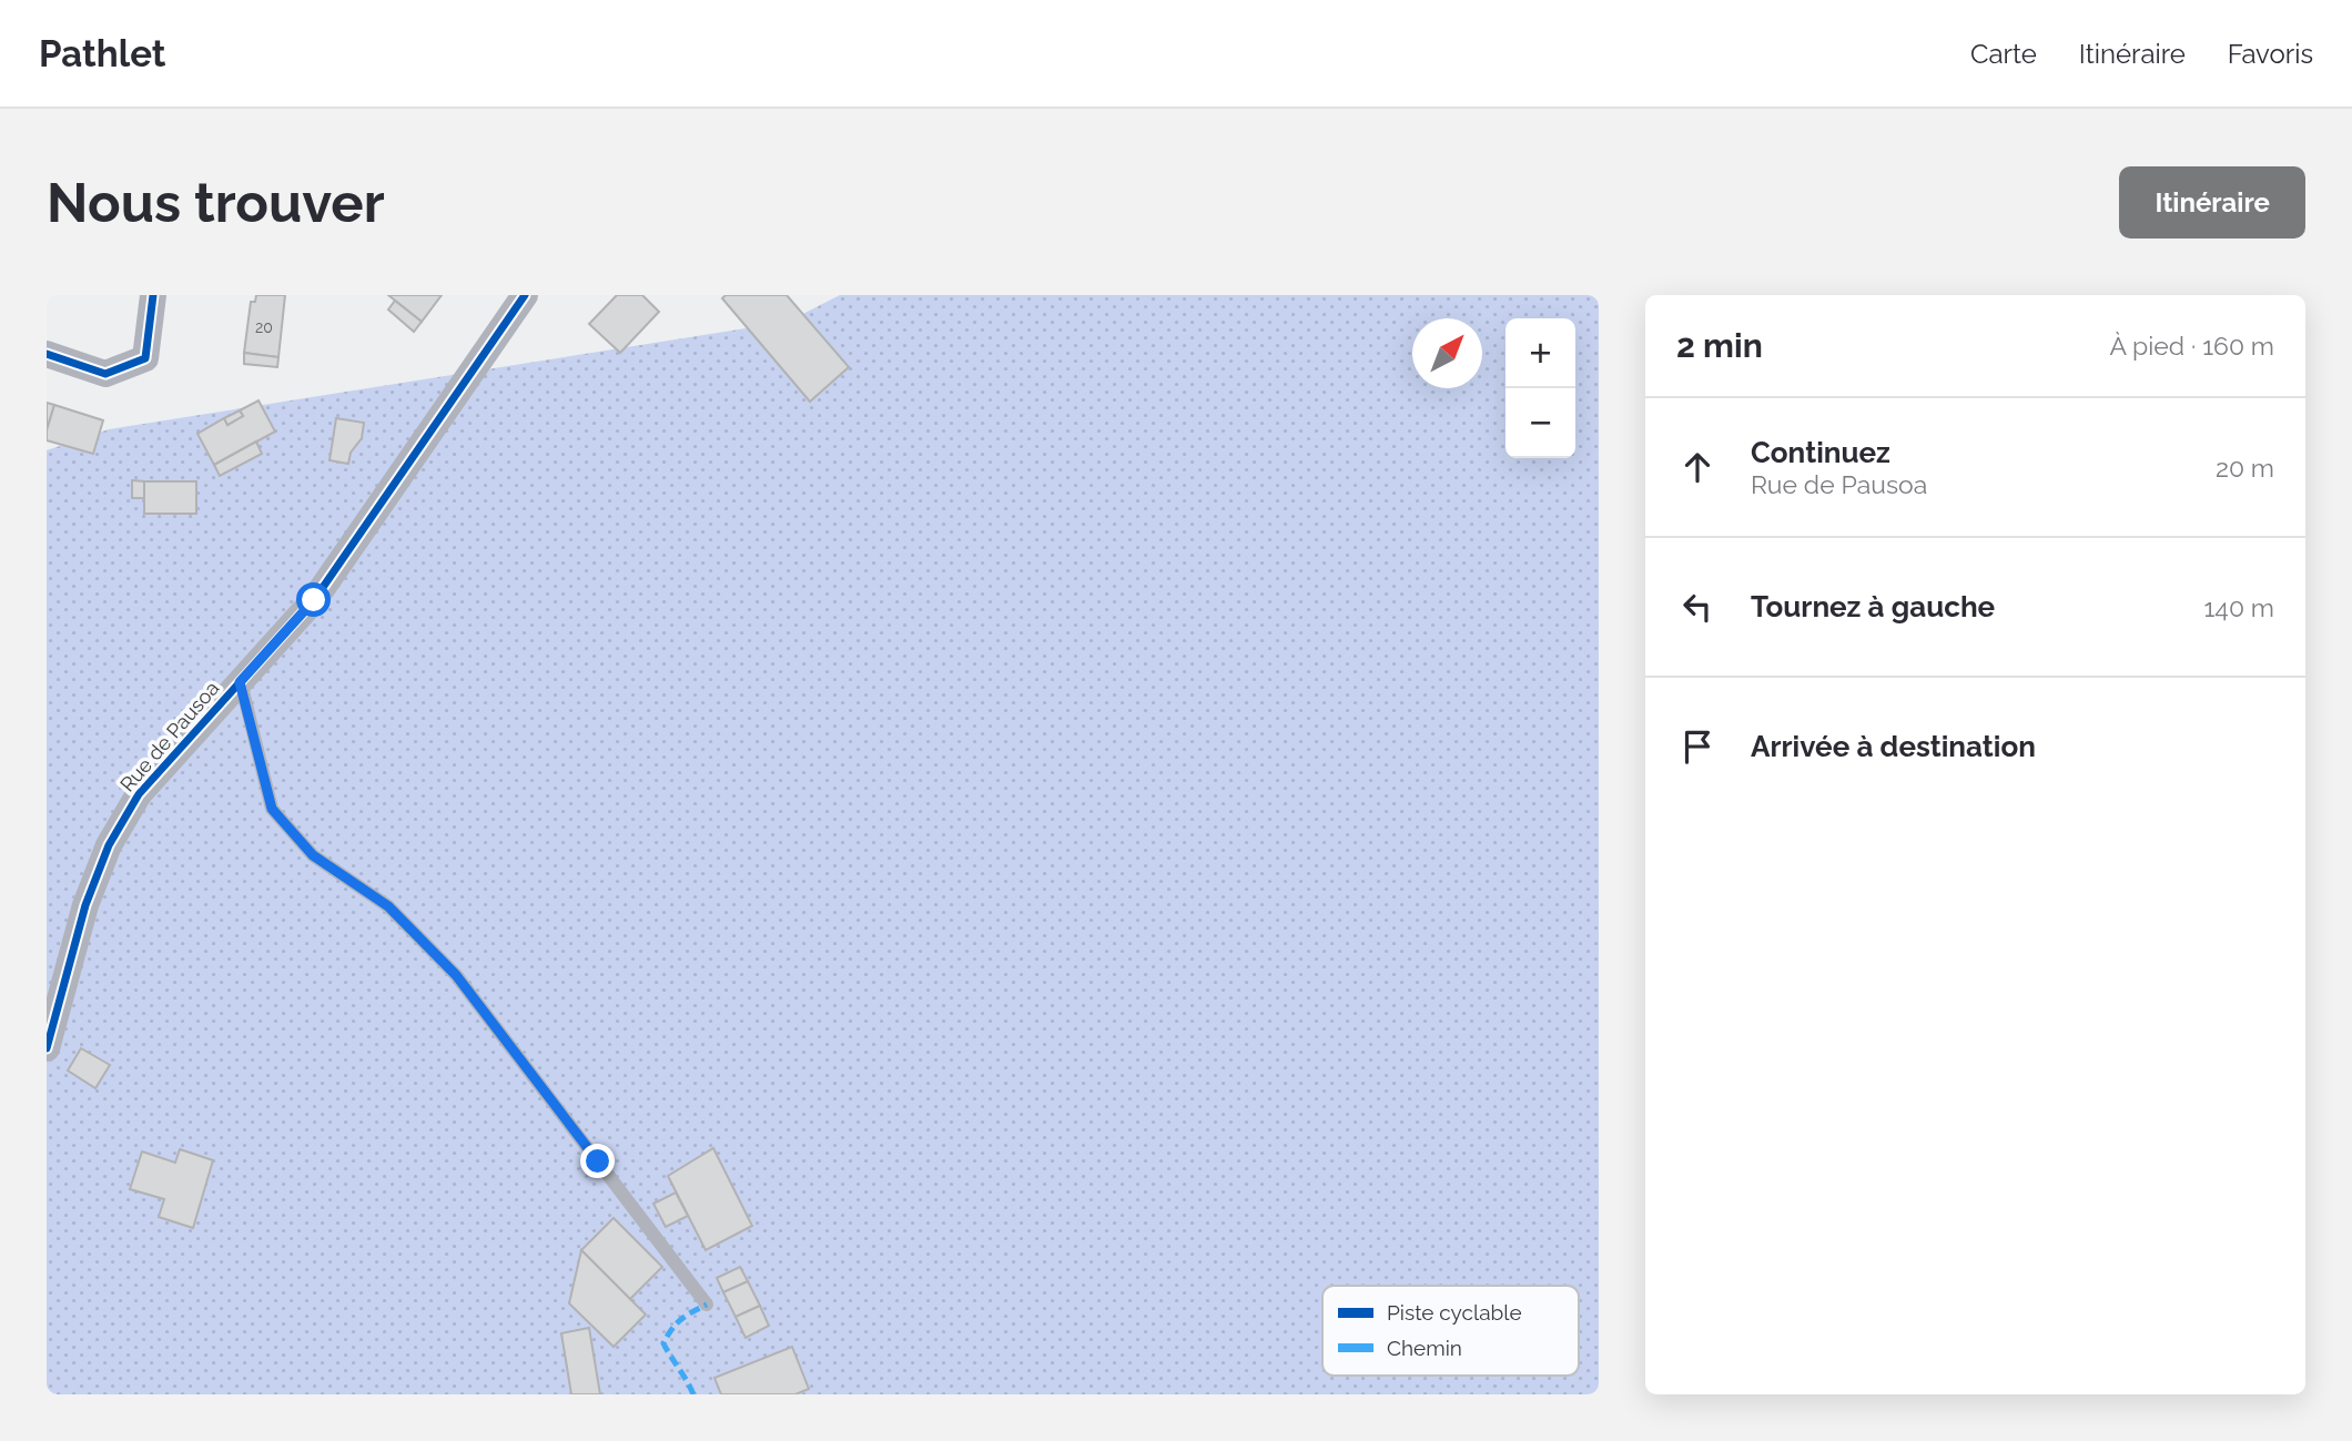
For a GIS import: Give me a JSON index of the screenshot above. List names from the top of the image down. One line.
{"streets":{"street":["Rue de Pausoa"]},"house_numbers":["20"],"legend":["Piste cyclable","Chemin"],"north":"top right","page":{"header":"Pathlet","nav":["Carte","Itinéraire","Favoris"],"buttons":"Itinéraire","title":"Nous trouver","heading":["2 min","À pied · 160 m"],"map_buttons":["+","−"],"list":[["Continuez","Rue de Pausoa","20 m"],["Tournez à gauche","140 m"],"Arrivée à destination"]}}
